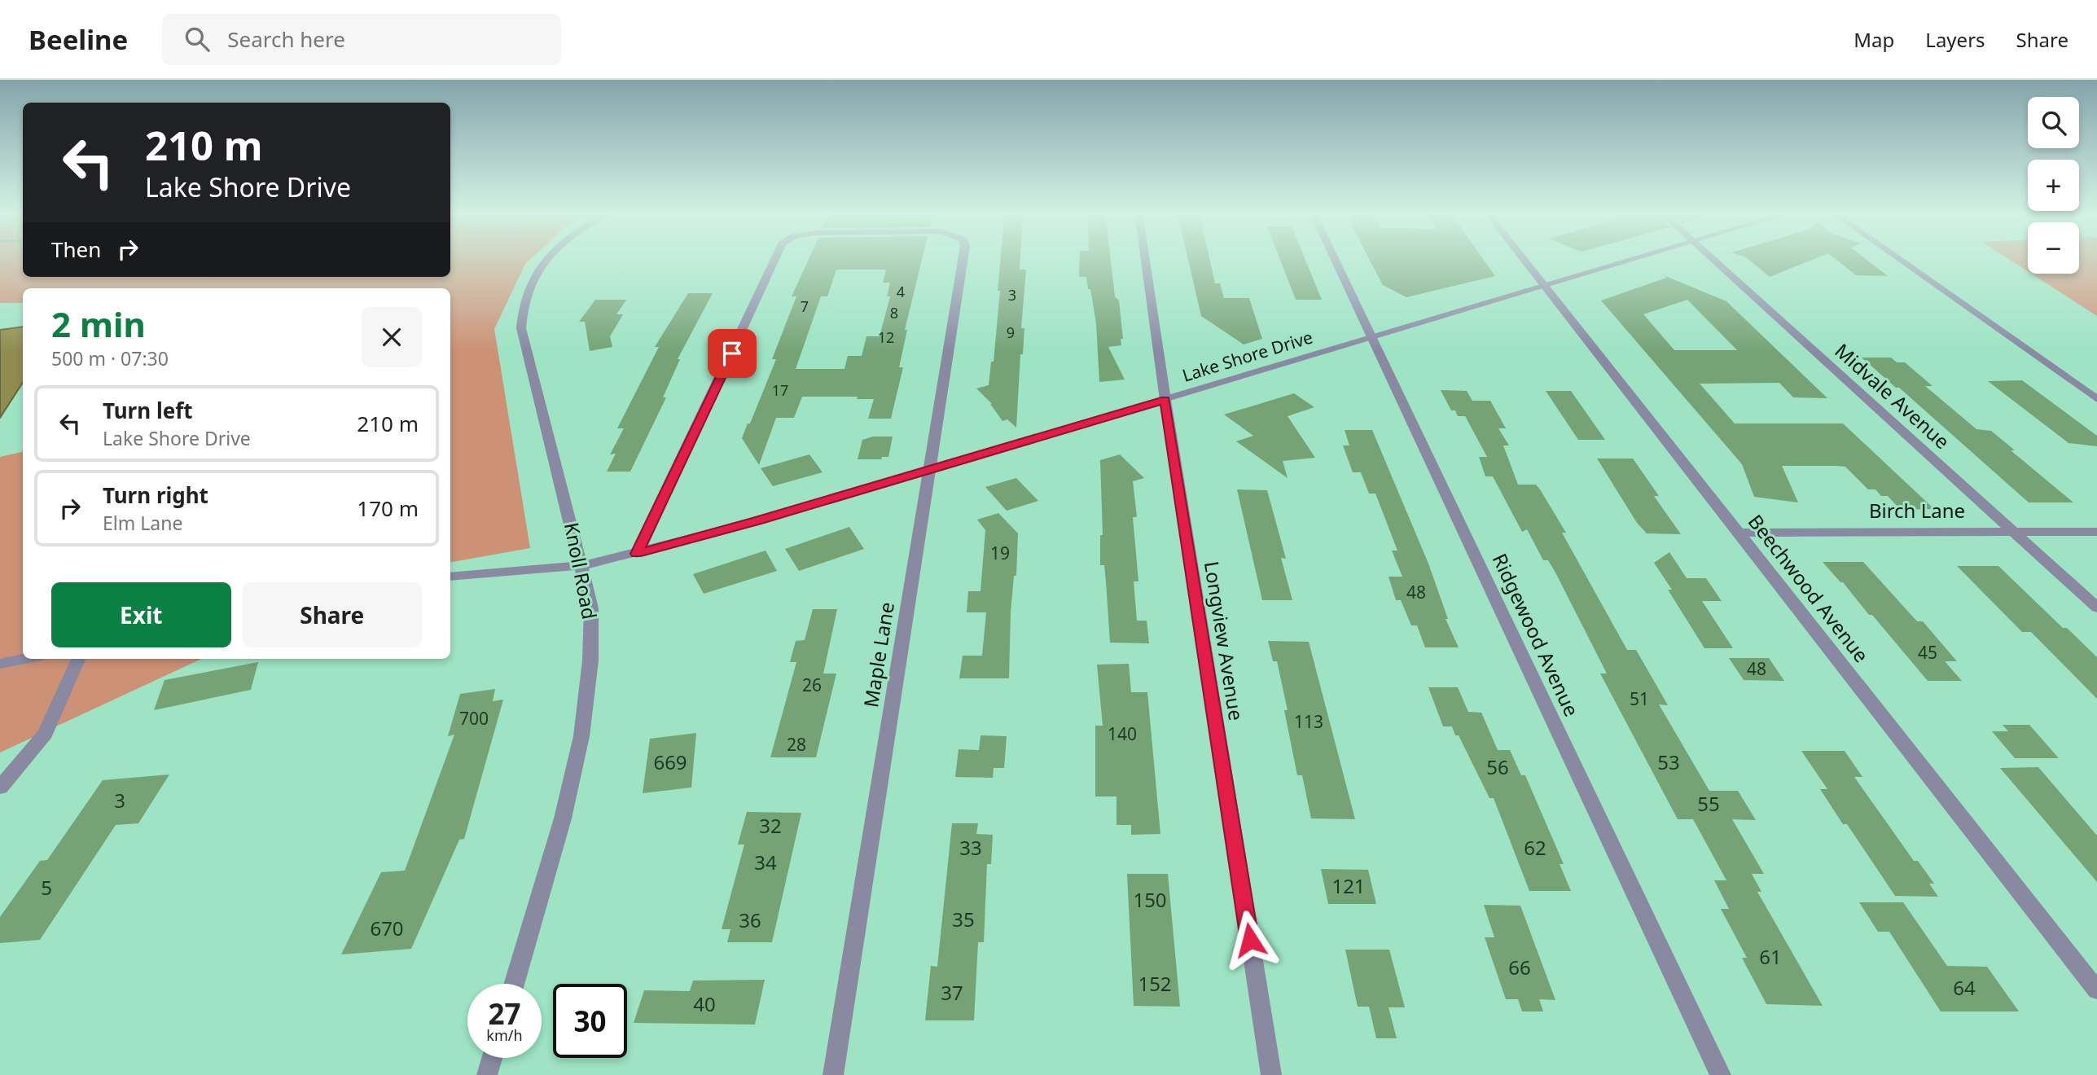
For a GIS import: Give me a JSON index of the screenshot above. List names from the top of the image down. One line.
{"streets":{"street":["Lake Shore Drive","Midvale Avenue","Birch Lane","Knoll Road","Beechwood Avenue","Ridgewood Avenue","Longview Avenue","Maple Lane"]},"crossings":[["Lake Shore Drive","Knoll Road"],["Lake Shore Drive","Beechwood Avenue"],["Lake Shore Drive","Ridgewood Avenue"],["Lake Shore Drive","Longview Avenue"],["Lake Shore Drive","Maple Lane"],["Midvale Avenue","Birch Lane"],["Birch Lane","Beechwood Avenue"]],"house_numbers":["4","3","7","8","9","12","17","19","48","45","48","26","51","700","113","140","28","669","53","56","3","55","32","33","62","34","121","5","150","35","36","670","61","66","152","64","37","40"],"page":{"header":"Beeline","search":"Search here","nav":["Map","Layers","Share"],"map_buttons":["+","−"],"turn":["210 m","Lake Shore Drive"],"then":"Then","heading":["2 min","500 m · 07:30"],"list":[{"name":"Turn left","note":"Lake Shore Drive","value":"210 m"},{"name":"Turn right","note":"Elm Lane","value":"170 m"}],"buttons":["Exit","Share"],"speed":"27 km/h","limit":"30"}}
